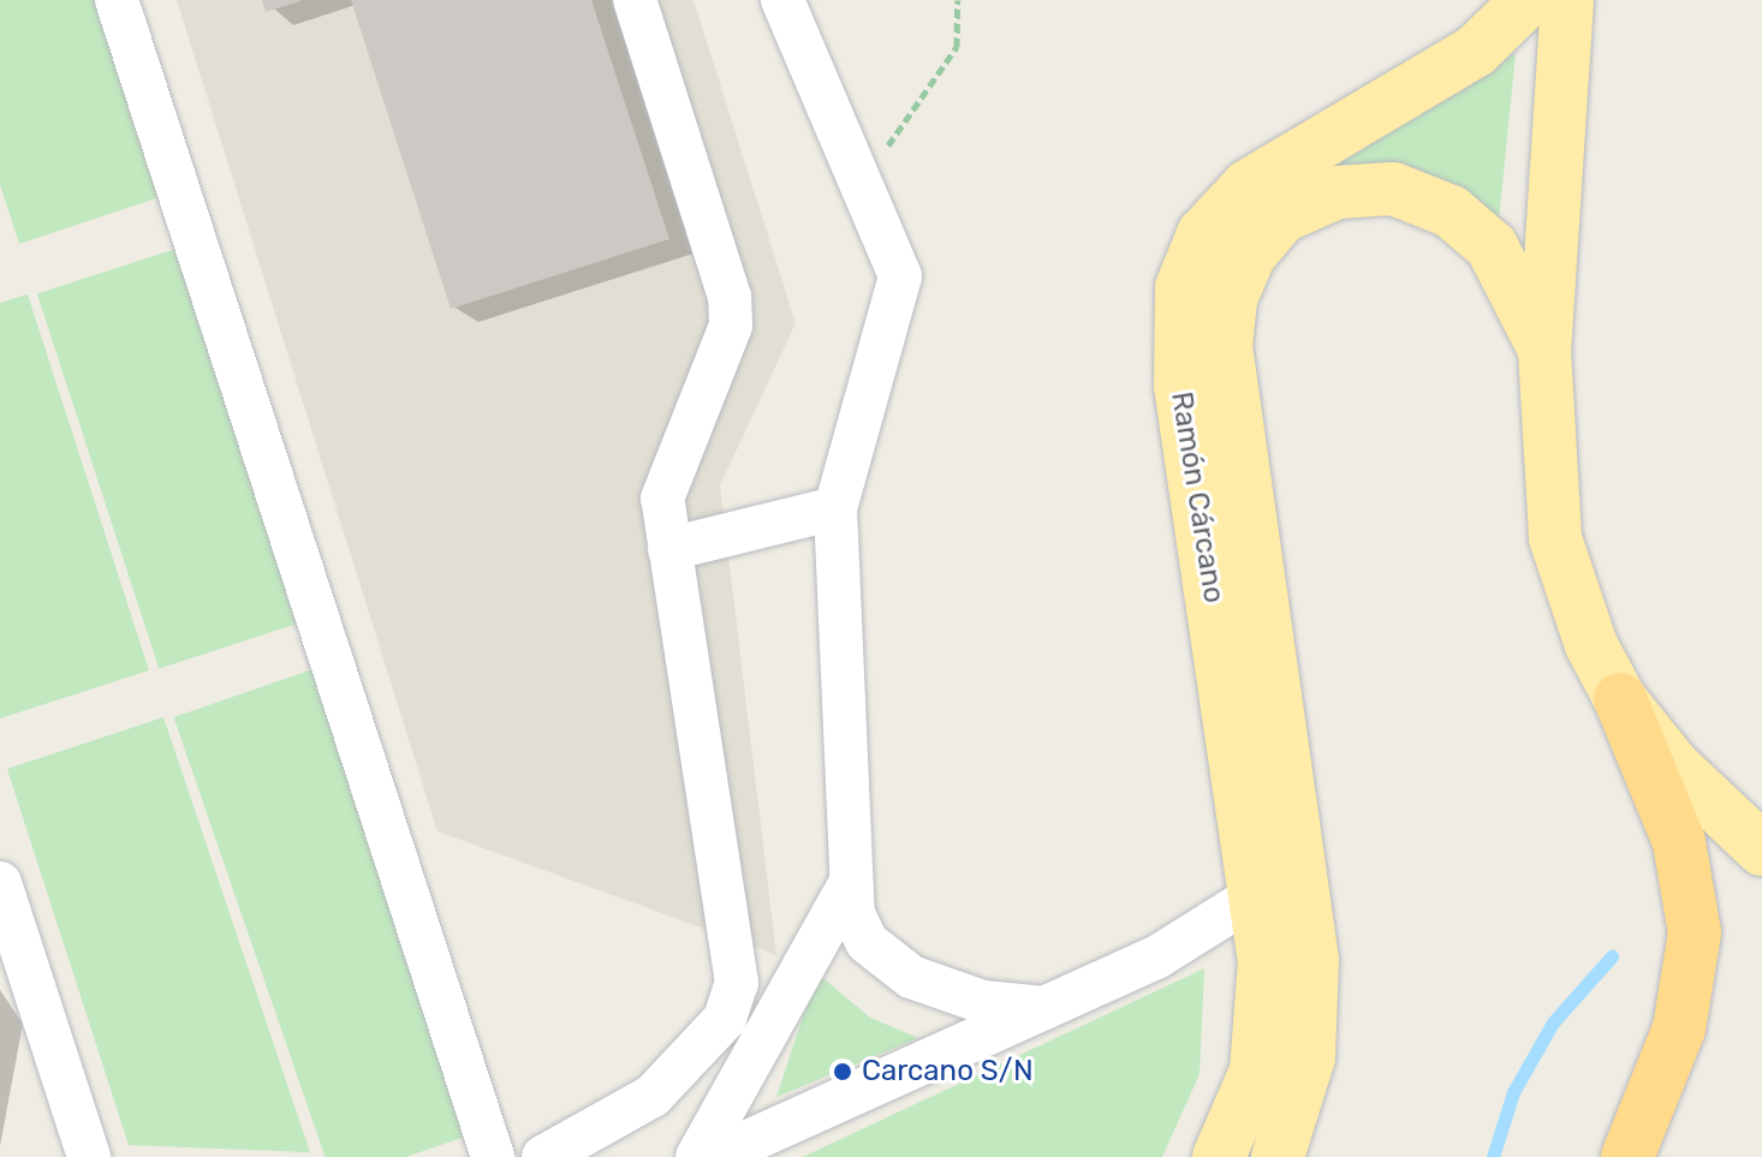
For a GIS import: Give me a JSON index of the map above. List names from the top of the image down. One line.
{"streets":{"main road":["Ramón Cárcano"]},"places":["Carcano S/N"]}
